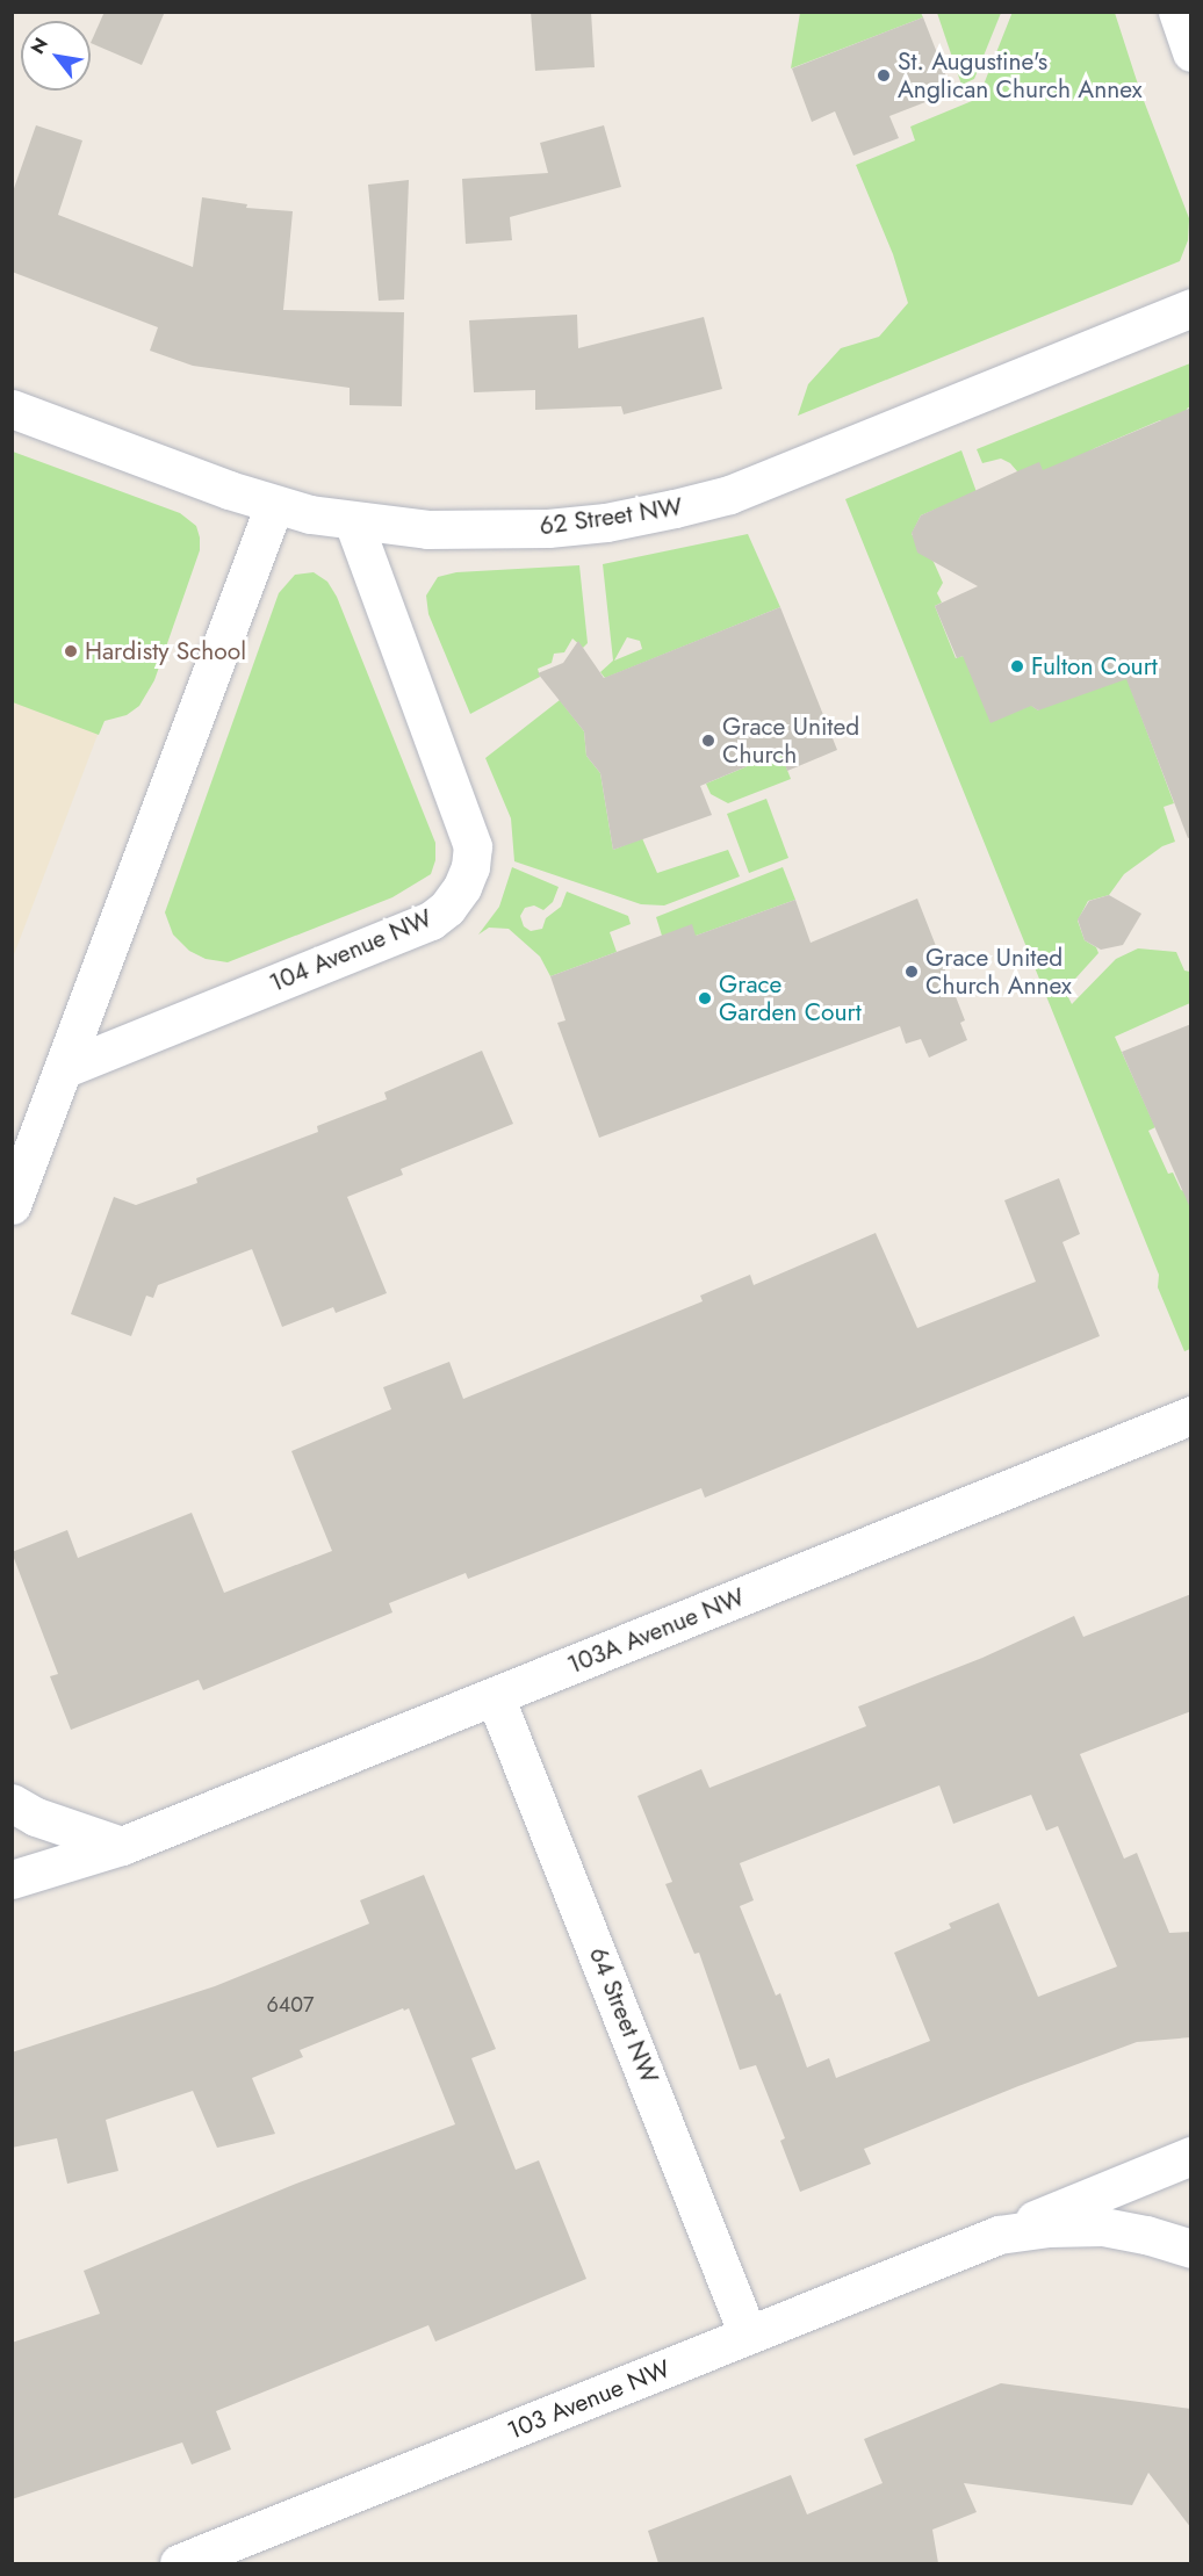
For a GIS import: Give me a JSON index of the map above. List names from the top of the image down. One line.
{"streets":{"street":["62 Street NW","104 Avenue NW","103A Avenue NW","64 Street NW","103 Avenue NW"]},"crossings":[["62 Street NW","104 Avenue NW"],["103A Avenue NW","64 Street NW"],["64 Street NW","103 Avenue NW"]],"places":["St. Augustine's Anglican Church Annex","Hardisty School","Fulton Court","Grace United Church","Grace United Church Annex","Grace Garden Court"],"house_numbers":["6407"],"north":"top left"}
